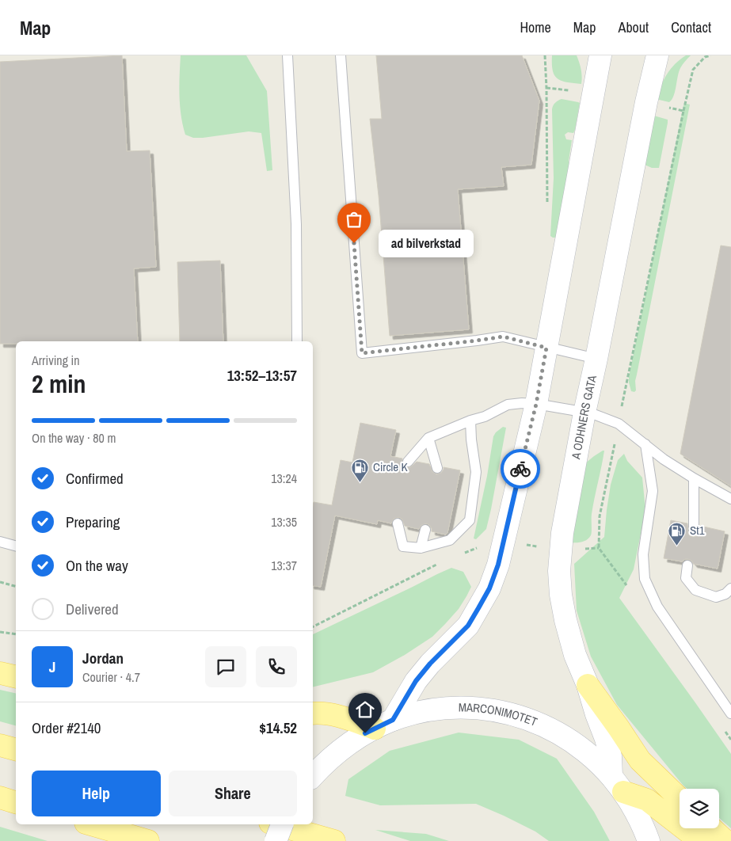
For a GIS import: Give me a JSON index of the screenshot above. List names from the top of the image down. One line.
{"streets":{"street":["A ODHNERS GATA","MARCONIMOTET"]},"crossings":[["A ODHNERS GATA","MARCONIMOTET"]],"places":{"other":["ad bilverkstad"],"fuel station":["Circle K","St1"]},"page":{"header":"Map","nav":["Home","Map","About","Contact"],"bubble":"ad bilverkstad","heading":["2 min","Arriving in","13:52–13:57"],"panel":["Jordan","Courier · 4.7","Order #2140","$14.52"],"bar":"On the way · 80 m","list":[["Confirmed","13:24"],["Preparing","13:35"],["On the way","13:37"],"Delivered"],"round":"J","buttons":["Help","Share"]}}
